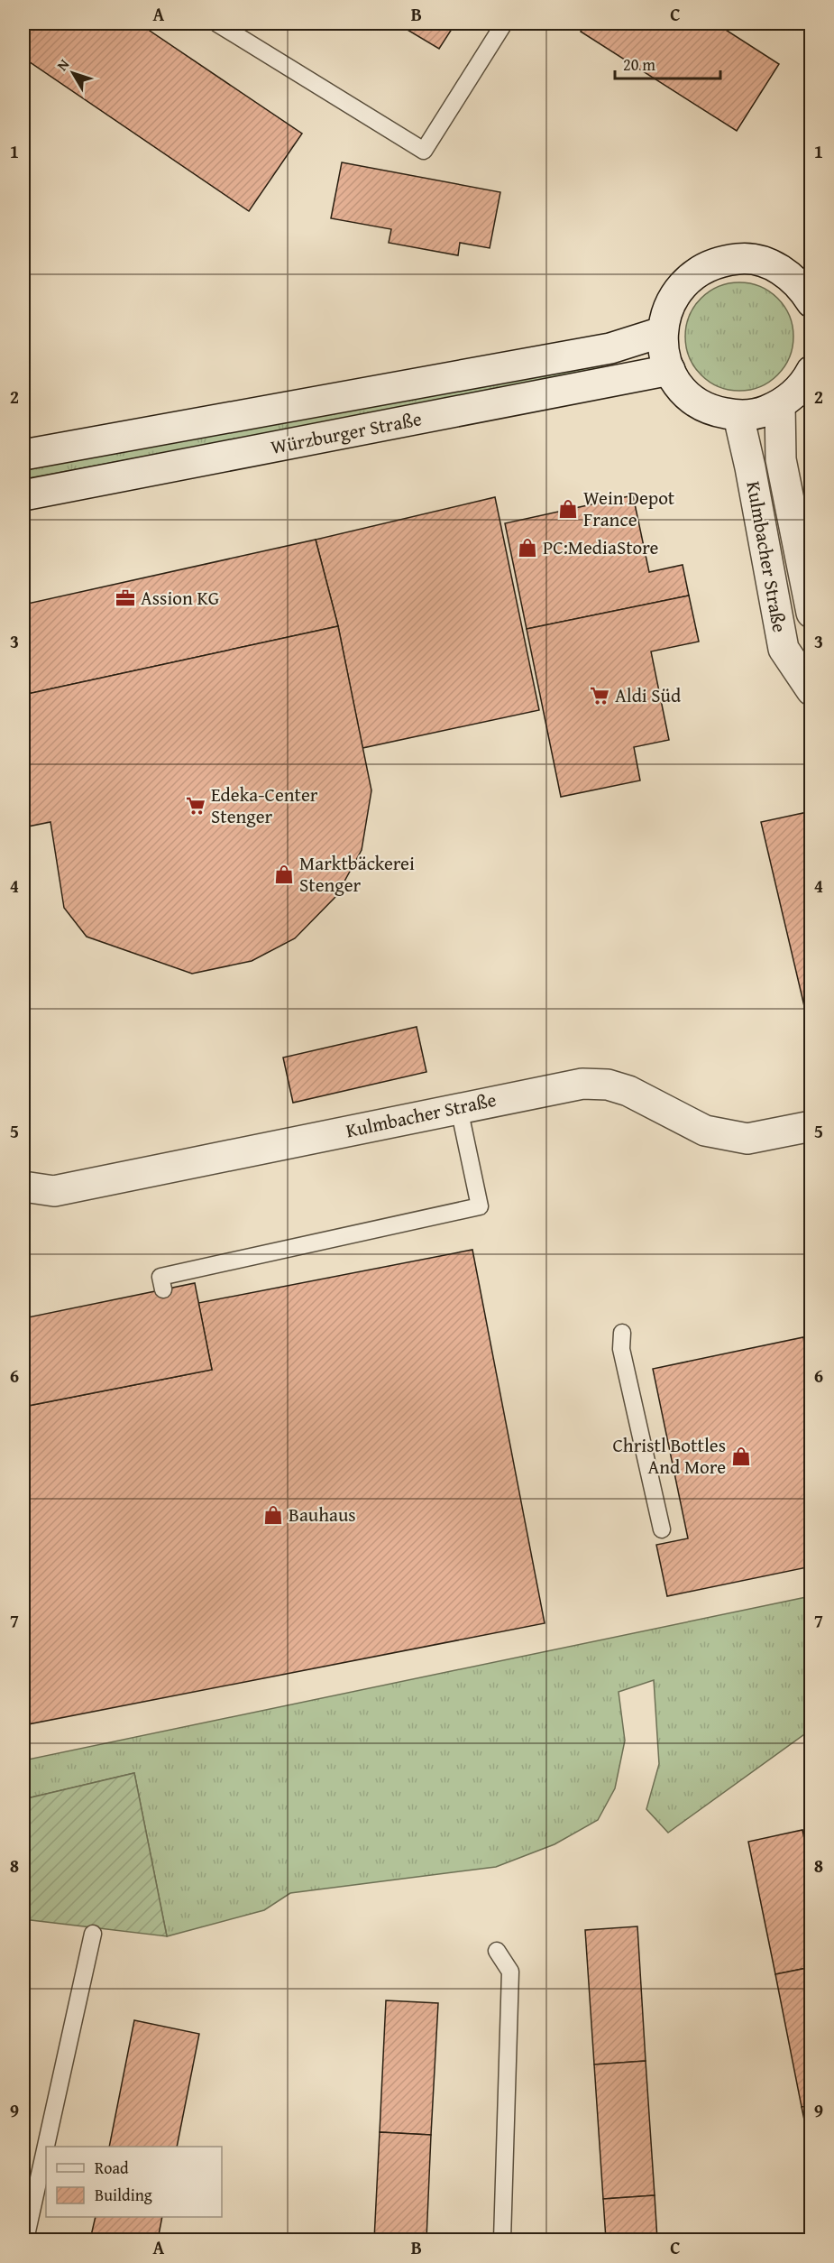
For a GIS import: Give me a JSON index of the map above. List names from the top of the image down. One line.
{"streets":{"main road":["Würzburger Straße","Kulmbacher Straße"]},"places":{"shop":["Wein Depot France","PC:MediaStore","Marktbäckerei Stenger","Christl Bottles And More","Bauhaus"],"office":["Assion KG"],"supermarket":["Aldi Süd","Edeka-Center Stenger"]},"legend":["Road","Building"],"scale_bar":"20 m","north":"top left","grid":{"columns":["A","B","C"],"rows":["1","2","3","4","5","6","7","8","9"]}}
